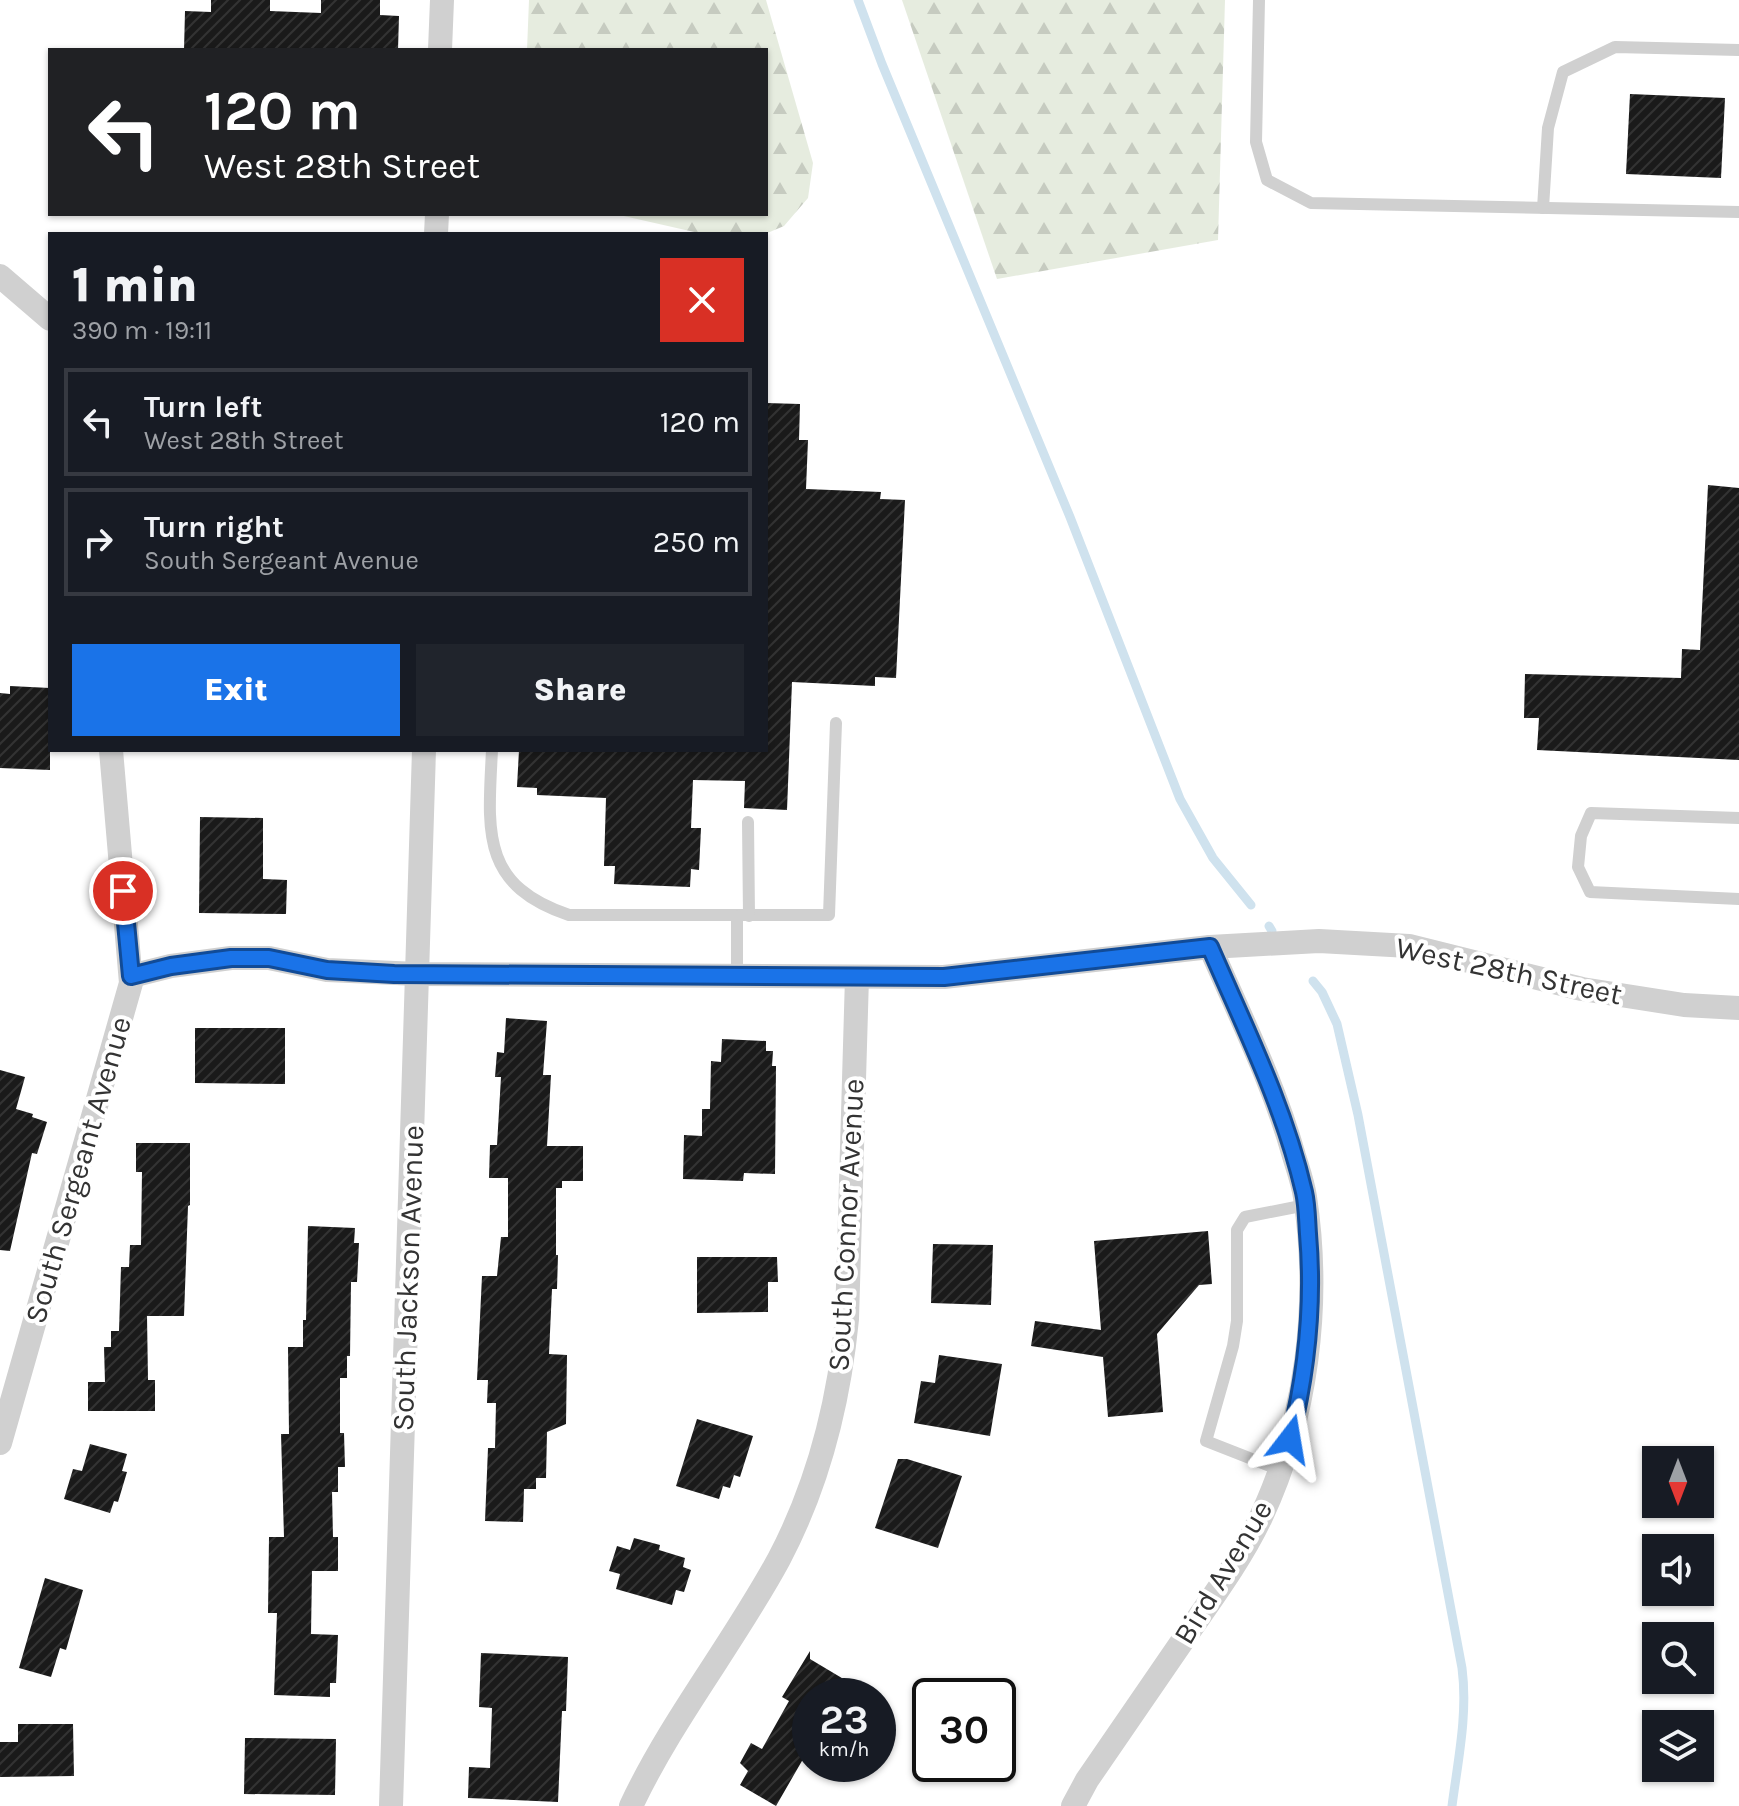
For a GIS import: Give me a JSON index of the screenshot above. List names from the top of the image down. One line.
{"streets":{"street":["West 28th Street","South Sergeant Avenue","South Connor Avenue","South Jackson Avenue","Bird Avenue"]},"crossings":[["West 28th Street","South Sergeant Avenue"],["West 28th Street","South Connor Avenue"],["West 28th Street","South Jackson Avenue"],["West 28th Street","Bird Avenue"]],"north":"bottom","page":{"turn":["120 m","West 28th Street"],"heading":["1 min","390 m · 19:11"],"list":[{"name":"Turn left","note":"West 28th Street","value":"120 m"},{"name":"Turn right","note":"South Sergeant Avenue","value":"250 m"}],"buttons":["Exit","Share"],"speed":"23 km/h","limit":"30"}}
